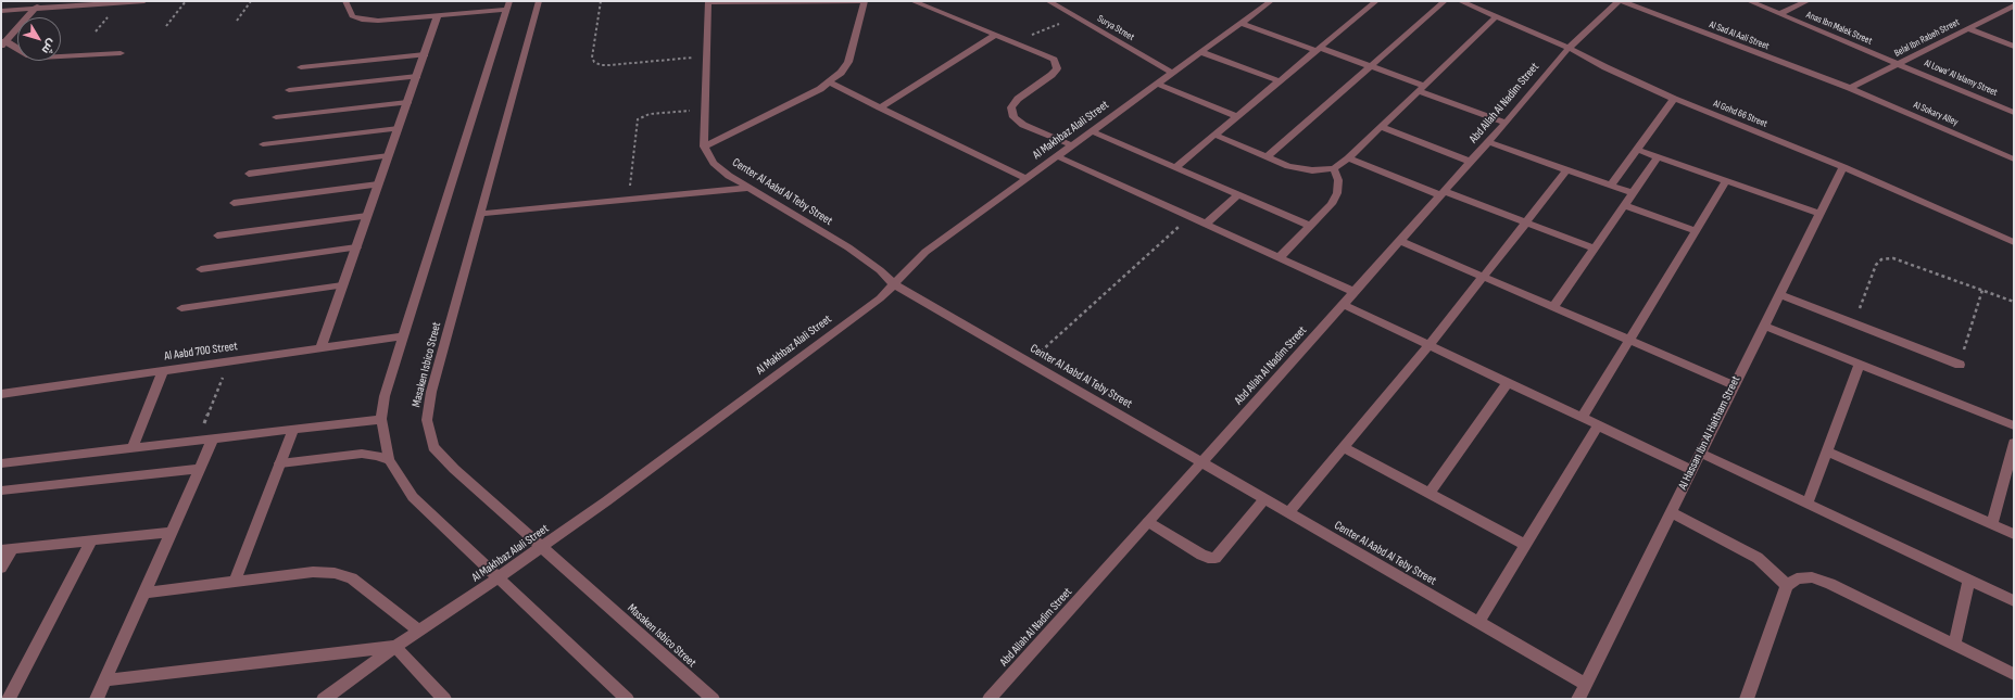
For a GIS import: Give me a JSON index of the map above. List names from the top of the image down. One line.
{"streets":{"street":["Surya Street","Anas Ibn Malek Street","Al Sad Al Aali Street","Belal Ibn Rabeh Street","Al Lowa' Al Islamy Street","Abd Allah Al Nadim Street","Al Gohd 66 Street","Al Sokary Alley","Al Makhbaz Alali Street","Center Al Aabd Al Teby Street","Al Aabd 700 Street","Masaken Isbico Street","Al Hassan Ibn Al Haitham Street"]},"crossings":[["Surya Street","Al Makhbaz Alali Street"],["Anas Ibn Malek Street","Belal Ibn Rabeh Street"],["Anas Ibn Malek Street","Al Lowa' Al Islamy Street"],["Al Sad Al Aali Street","Belal Ibn Rabeh Street"],["Al Sad Al Aali Street","Abd Allah Al Nadim Street"],["Al Sad Al Aali Street","Al Sokary Alley"],["Belal Ibn Rabeh Street","Al Lowa' Al Islamy Street"],["Belal Ibn Rabeh Street","Al Sokary Alley"],["Abd Allah Al Nadim Street","Al Gohd 66 Street"],["Abd Allah Al Nadim Street","Center Al Aabd Al Teby Street"],["Al Gohd 66 Street","Al Hassan Ibn Al Haitham Street"],["Al Makhbaz Alali Street","Center Al Aabd Al Teby Street"],["Al Makhbaz Alali Street","Masaken Isbico Street"],["Center Al Aabd Al Teby Street","Al Hassan Ibn Al Haitham Street"]],"north":"bottom right"}
